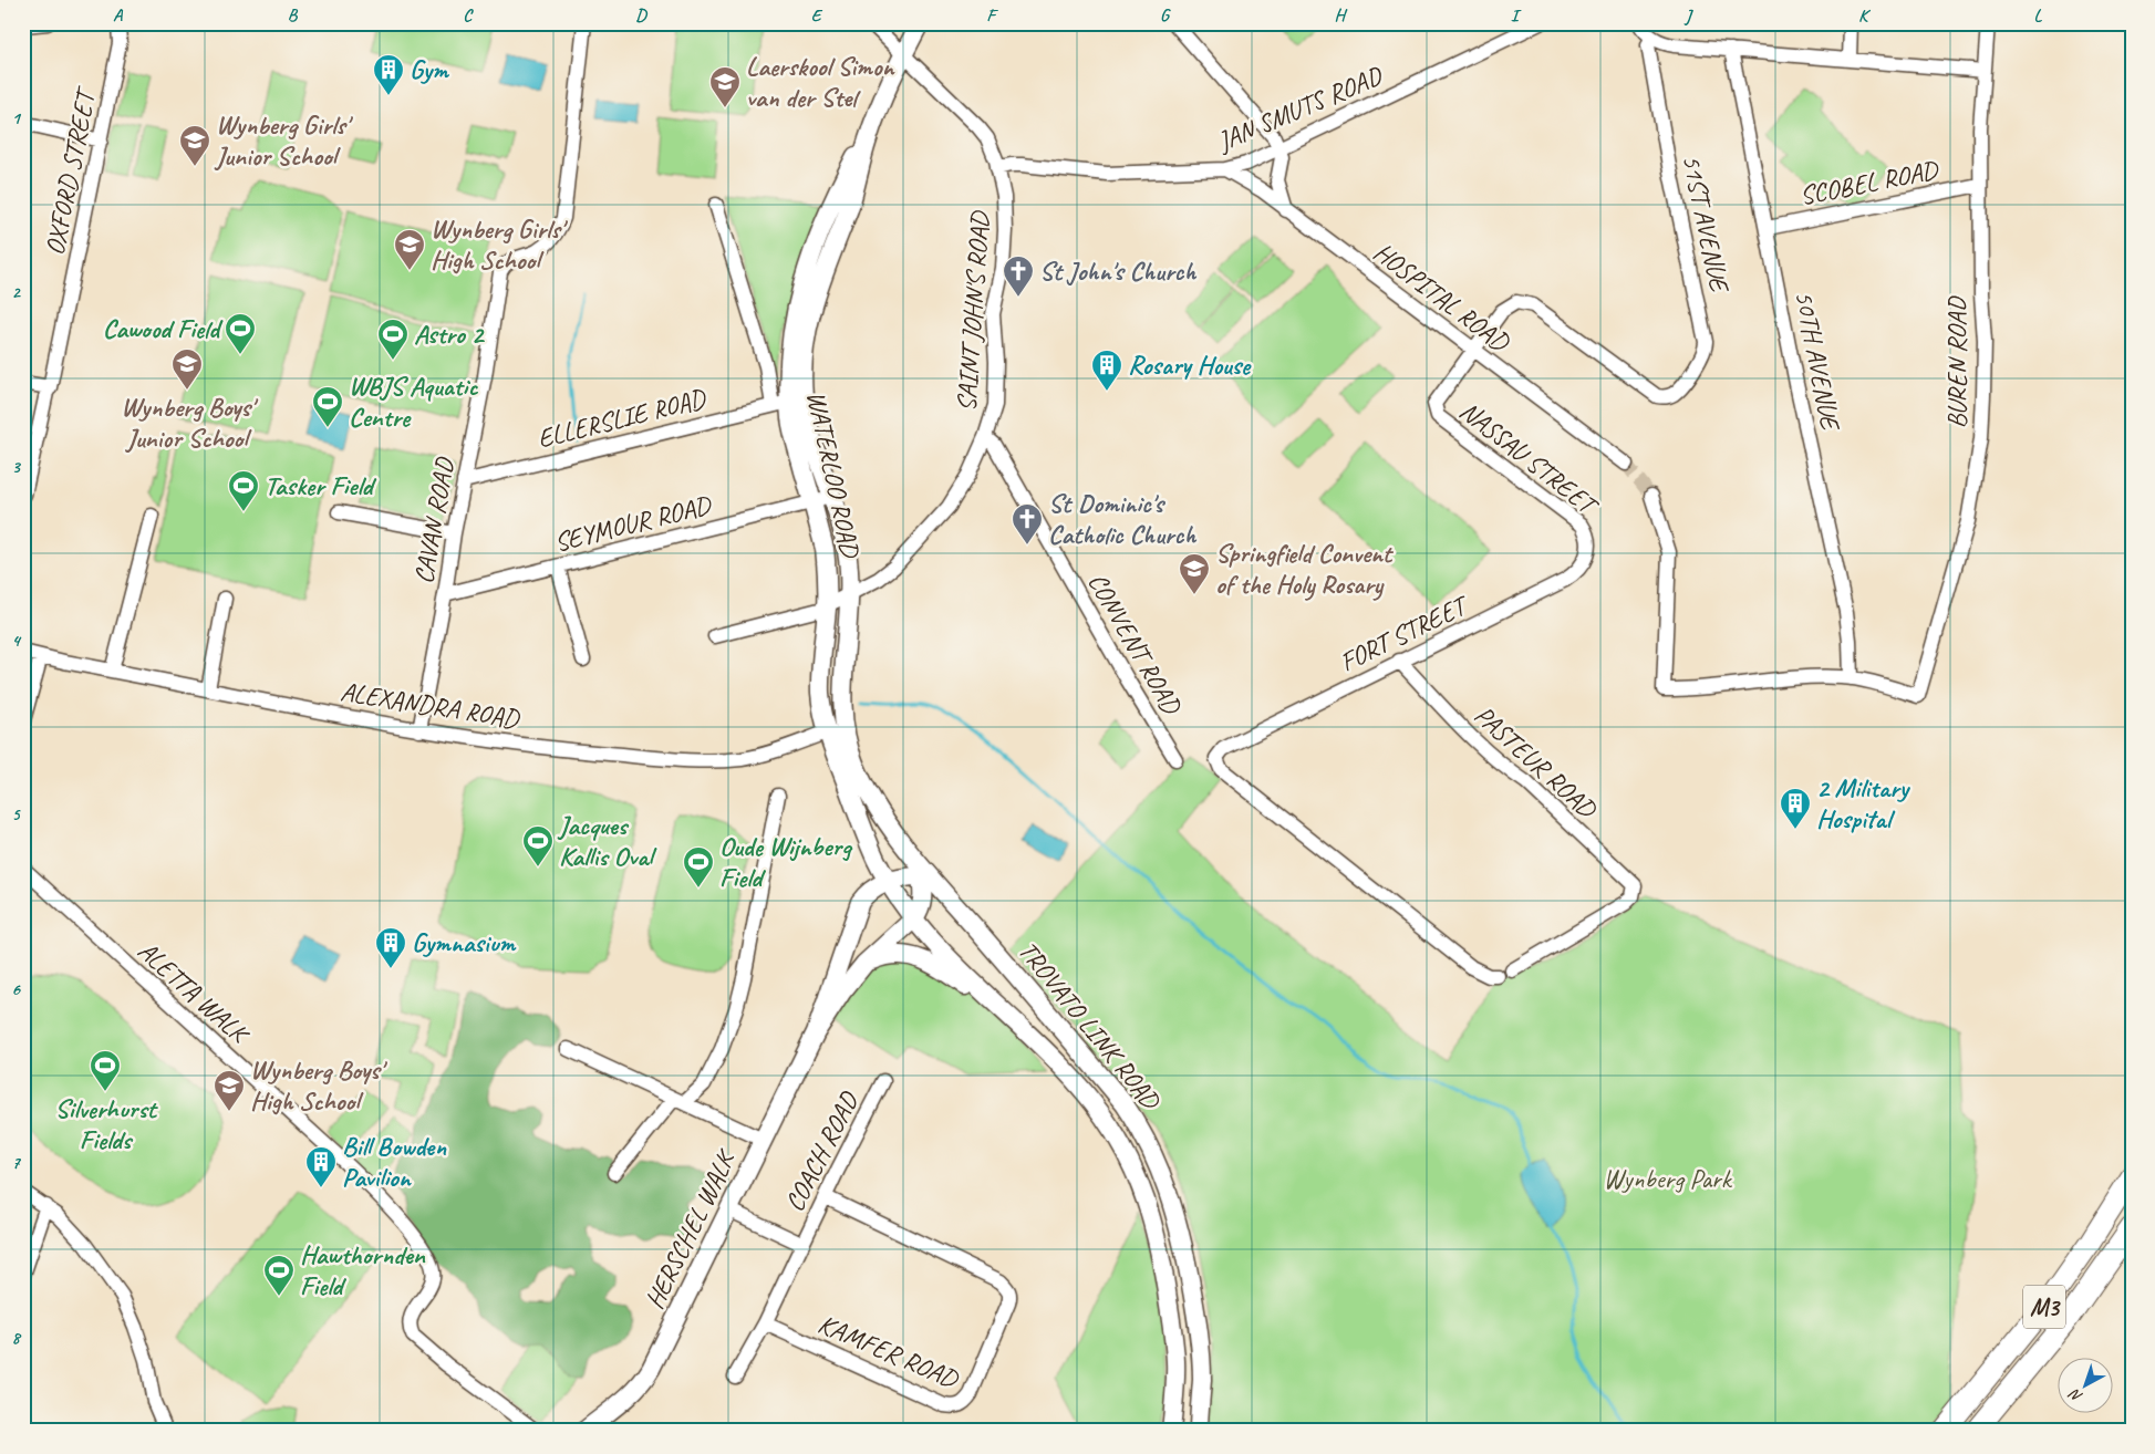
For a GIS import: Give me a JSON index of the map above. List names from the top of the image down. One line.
{"streets":{"highway":["M3"],"main road":["WATERLOO ROAD","TROVATO LINK ROAD","HERSCHEL WALK"],"street":["JAN SMUTS ROAD","OXFORD STREET","SCOBEL ROAD","51ST AVENUE","HOSPITAL ROAD","SAINT JOHN'S ROAD","50TH AVENUE","BUREN ROAD","ELLERSLIE ROAD","NASSAU STREET","CAVAN ROAD","SEYMOUR ROAD","FORT STREET","CONVENT ROAD","ALEXANDRA ROAD","PASTEUR ROAD","ALETTA WALK","COACH ROAD","KAMFER ROAD"]},"crossings":[["JAN SMUTS ROAD","HOSPITAL ROAD"],["JAN SMUTS ROAD","SAINT JOHN'S ROAD"],["SCOBEL ROAD","50TH AVENUE"],["SCOBEL ROAD","BUREN ROAD"],["51ST AVENUE","HOSPITAL ROAD"],["51ST AVENUE","NASSAU STREET"],["HOSPITAL ROAD","NASSAU STREET"],["SAINT JOHN'S ROAD","WATERLOO ROAD"],["SAINT JOHN'S ROAD","CONVENT ROAD"],["50TH AVENUE","BUREN ROAD"],["ELLERSLIE ROAD","WATERLOO ROAD"],["ELLERSLIE ROAD","CAVAN ROAD"],["NASSAU STREET","FORT STREET"],["WATERLOO ROAD","SEYMOUR ROAD"],["WATERLOO ROAD","ALEXANDRA ROAD"],["WATERLOO ROAD","TROVATO LINK ROAD"],["CAVAN ROAD","SEYMOUR ROAD"],["CAVAN ROAD","ALEXANDRA ROAD"],["FORT STREET","PASTEUR ROAD"],["ALEXANDRA ROAD","TROVATO LINK ROAD"],["TROVATO LINK ROAD","HERSCHEL WALK"],["COACH ROAD","HERSCHEL WALK"],["COACH ROAD","KAMFER ROAD"]],"parks":["Wynberg Park"],"places":{"building":["Gym","Rosary House","2 Military Hospital","Gymnasium","Bill Bowden Pavilion"],"school or university":["Laerskool Simon van der Stel","Wynberg Girls' Junior School","Wynberg Girls' High School","Wynberg Boys' Junior School","Springfield Convent of the Holy Rosary","Wynberg Boys' High School"],"church":["St John's Church","St Dominic's Catholic Church"],"sports":["Cawood Field","Astro 2","WBJS Aquatic Centre","Tasker Field","Jacques Kallis Oval","Oude Wijnberg Field","Silverhurst Fields","Hawthornden Field"]},"north":"bottom left","grid":{"columns":["A","B","C","D","E","F","G","H","I","J","K","L"],"rows":["1","2","3","4","5","6","7","8"]}}
